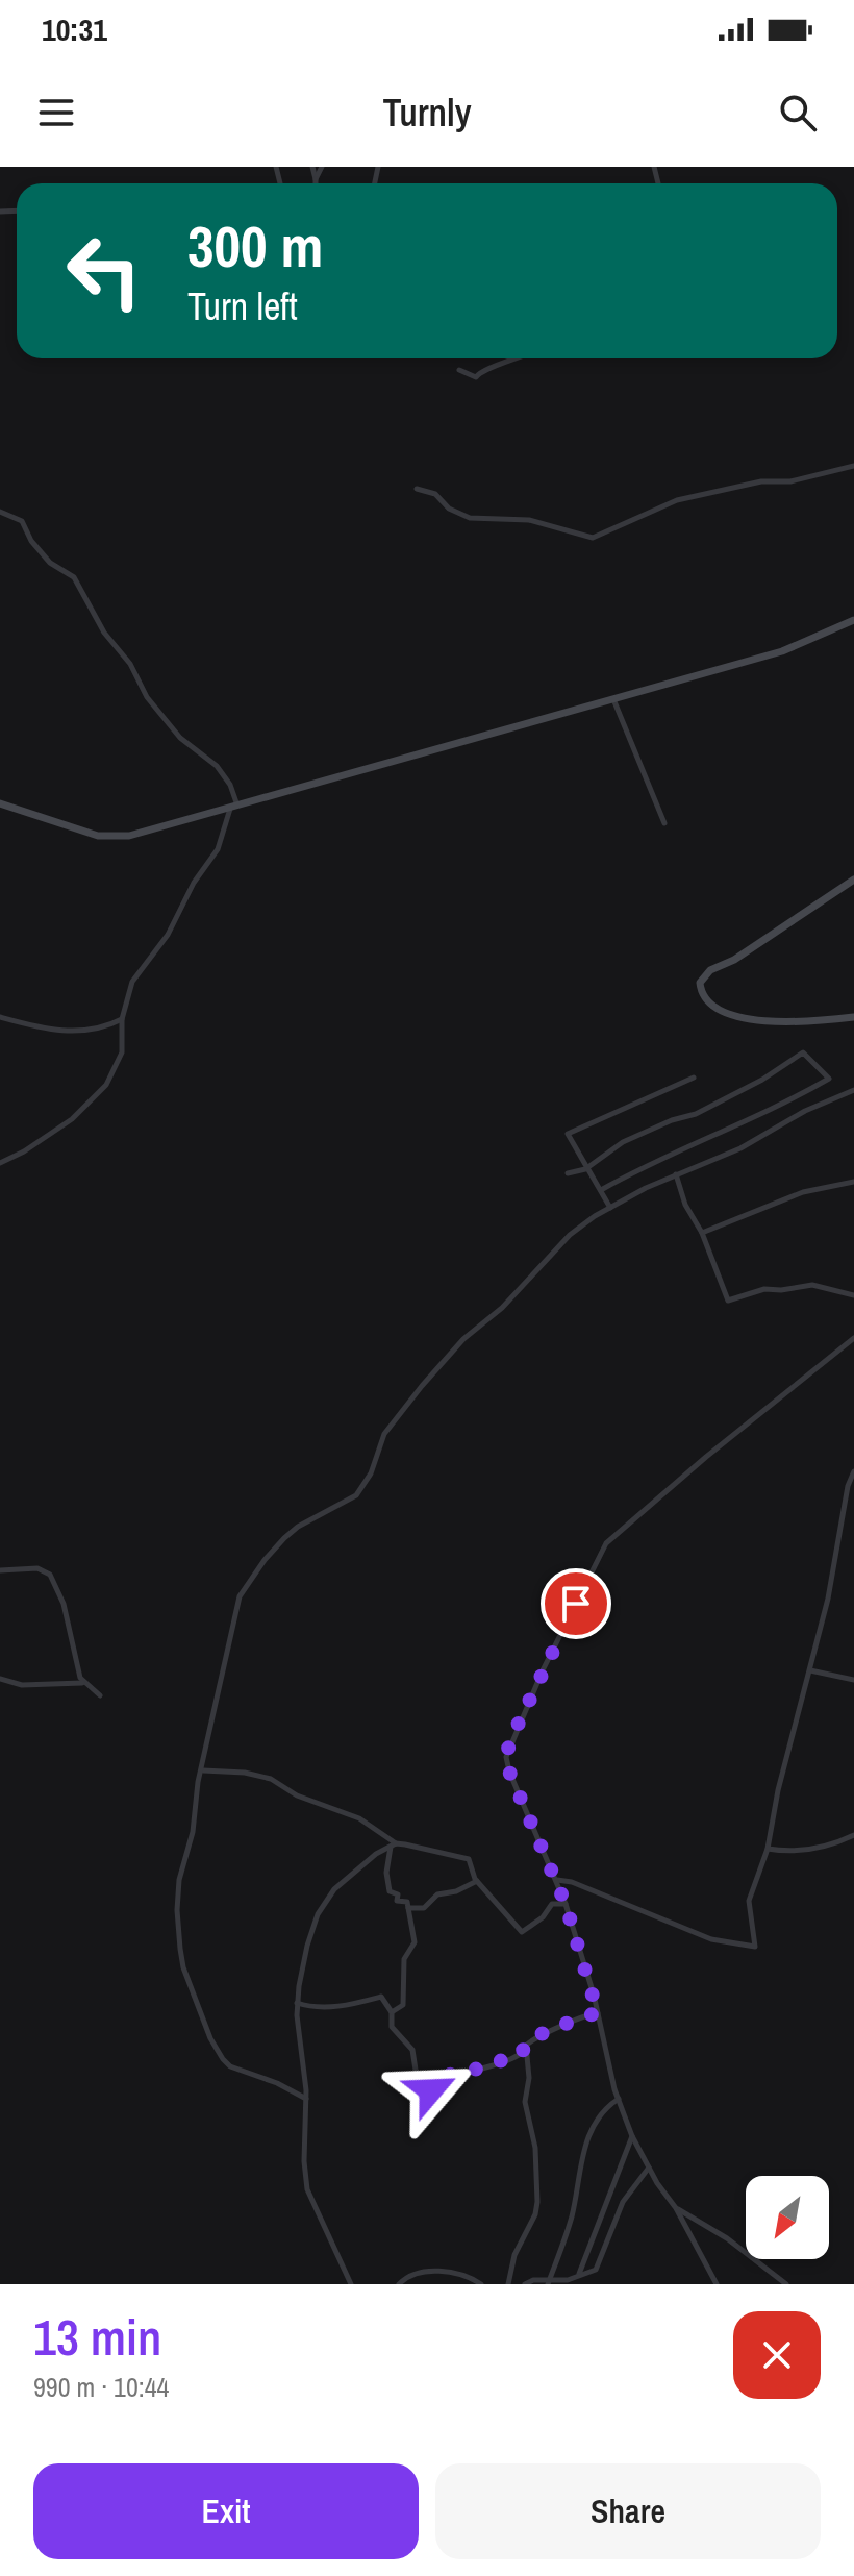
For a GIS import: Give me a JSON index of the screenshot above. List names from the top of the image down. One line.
{"north":"bottom left","page":{"status":"10:31","header":"Turnly","turn":["300 m","Turn left"],"heading":["13 min","990 m · 10:44"],"buttons":["Exit","Share"]}}
